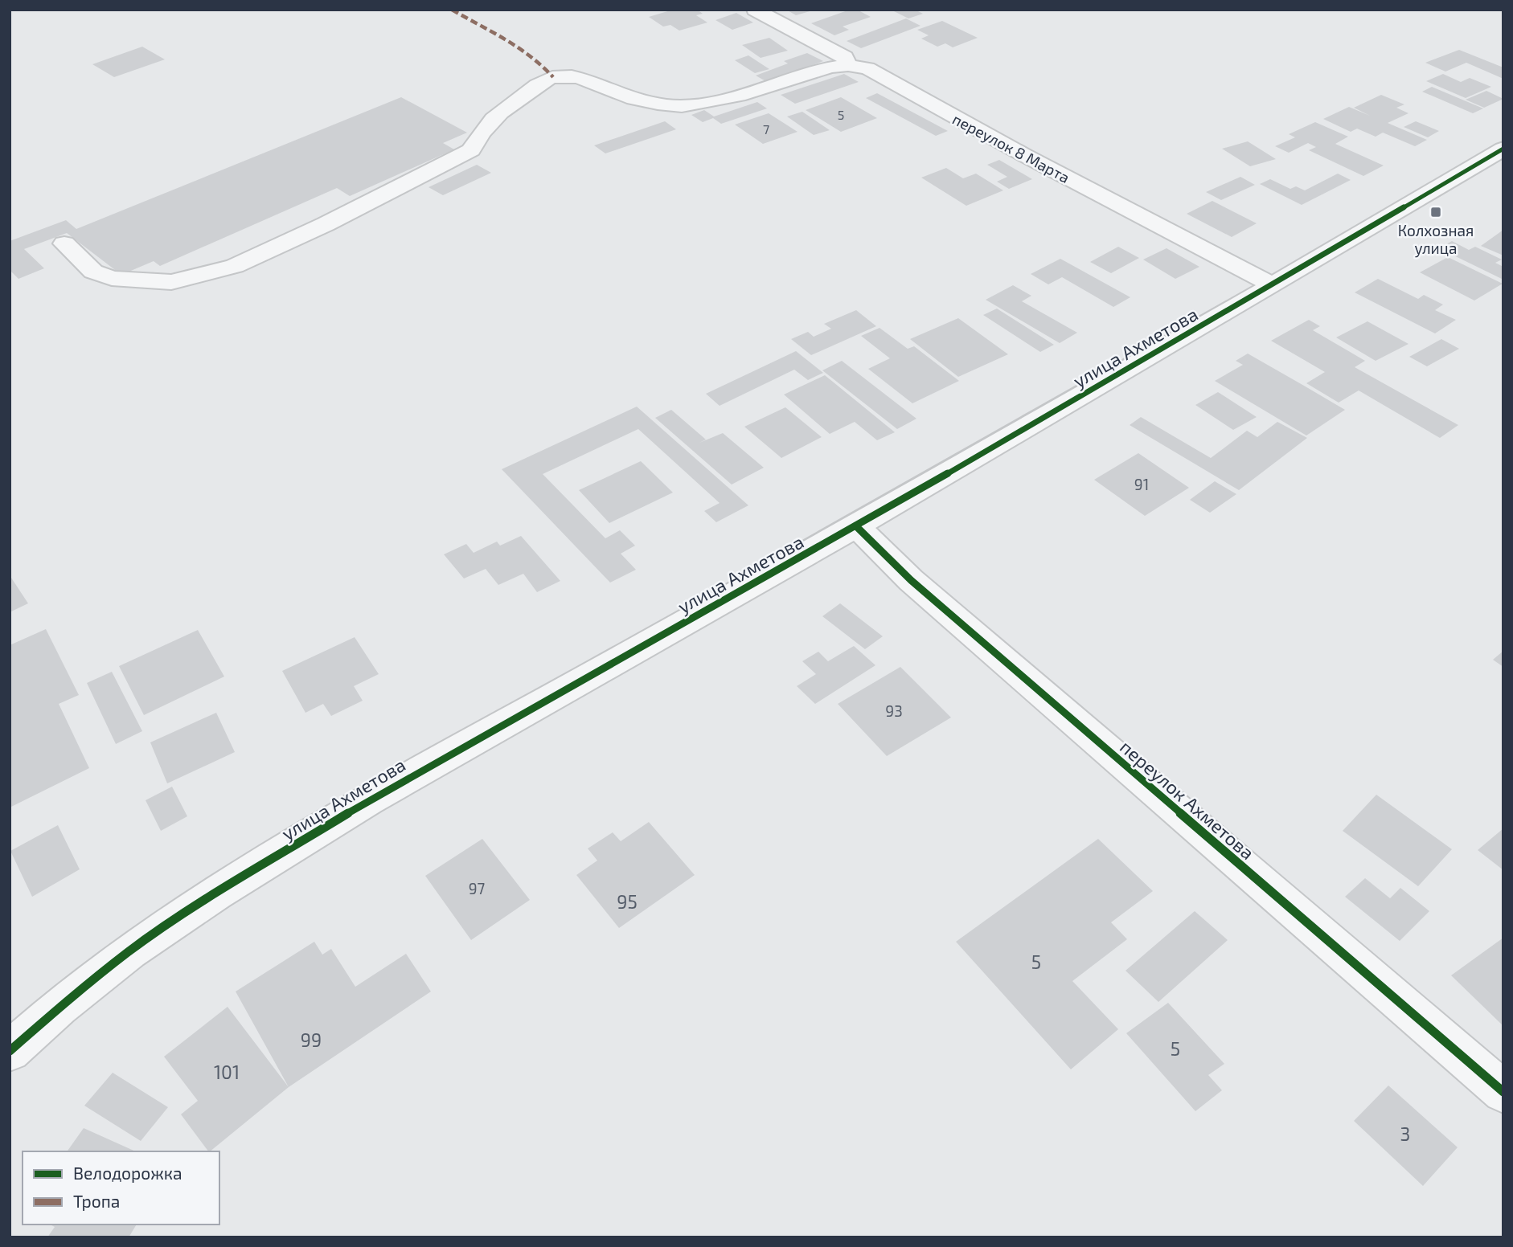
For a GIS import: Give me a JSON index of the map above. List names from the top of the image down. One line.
{"streets":{"street":["переулок 8 Марта","улица Ахметова","переулок Ахметова"]},"crossings":[["переулок 8 Марта","улица Ахметова"],["улица Ахметова","переулок Ахметова"]],"places":{"transit":["Колхозная улица"]},"house_numbers":["5","7","91","93","97","95","5","99","5","101","3"],"legend":["Велодорожка","Тропа"]}
